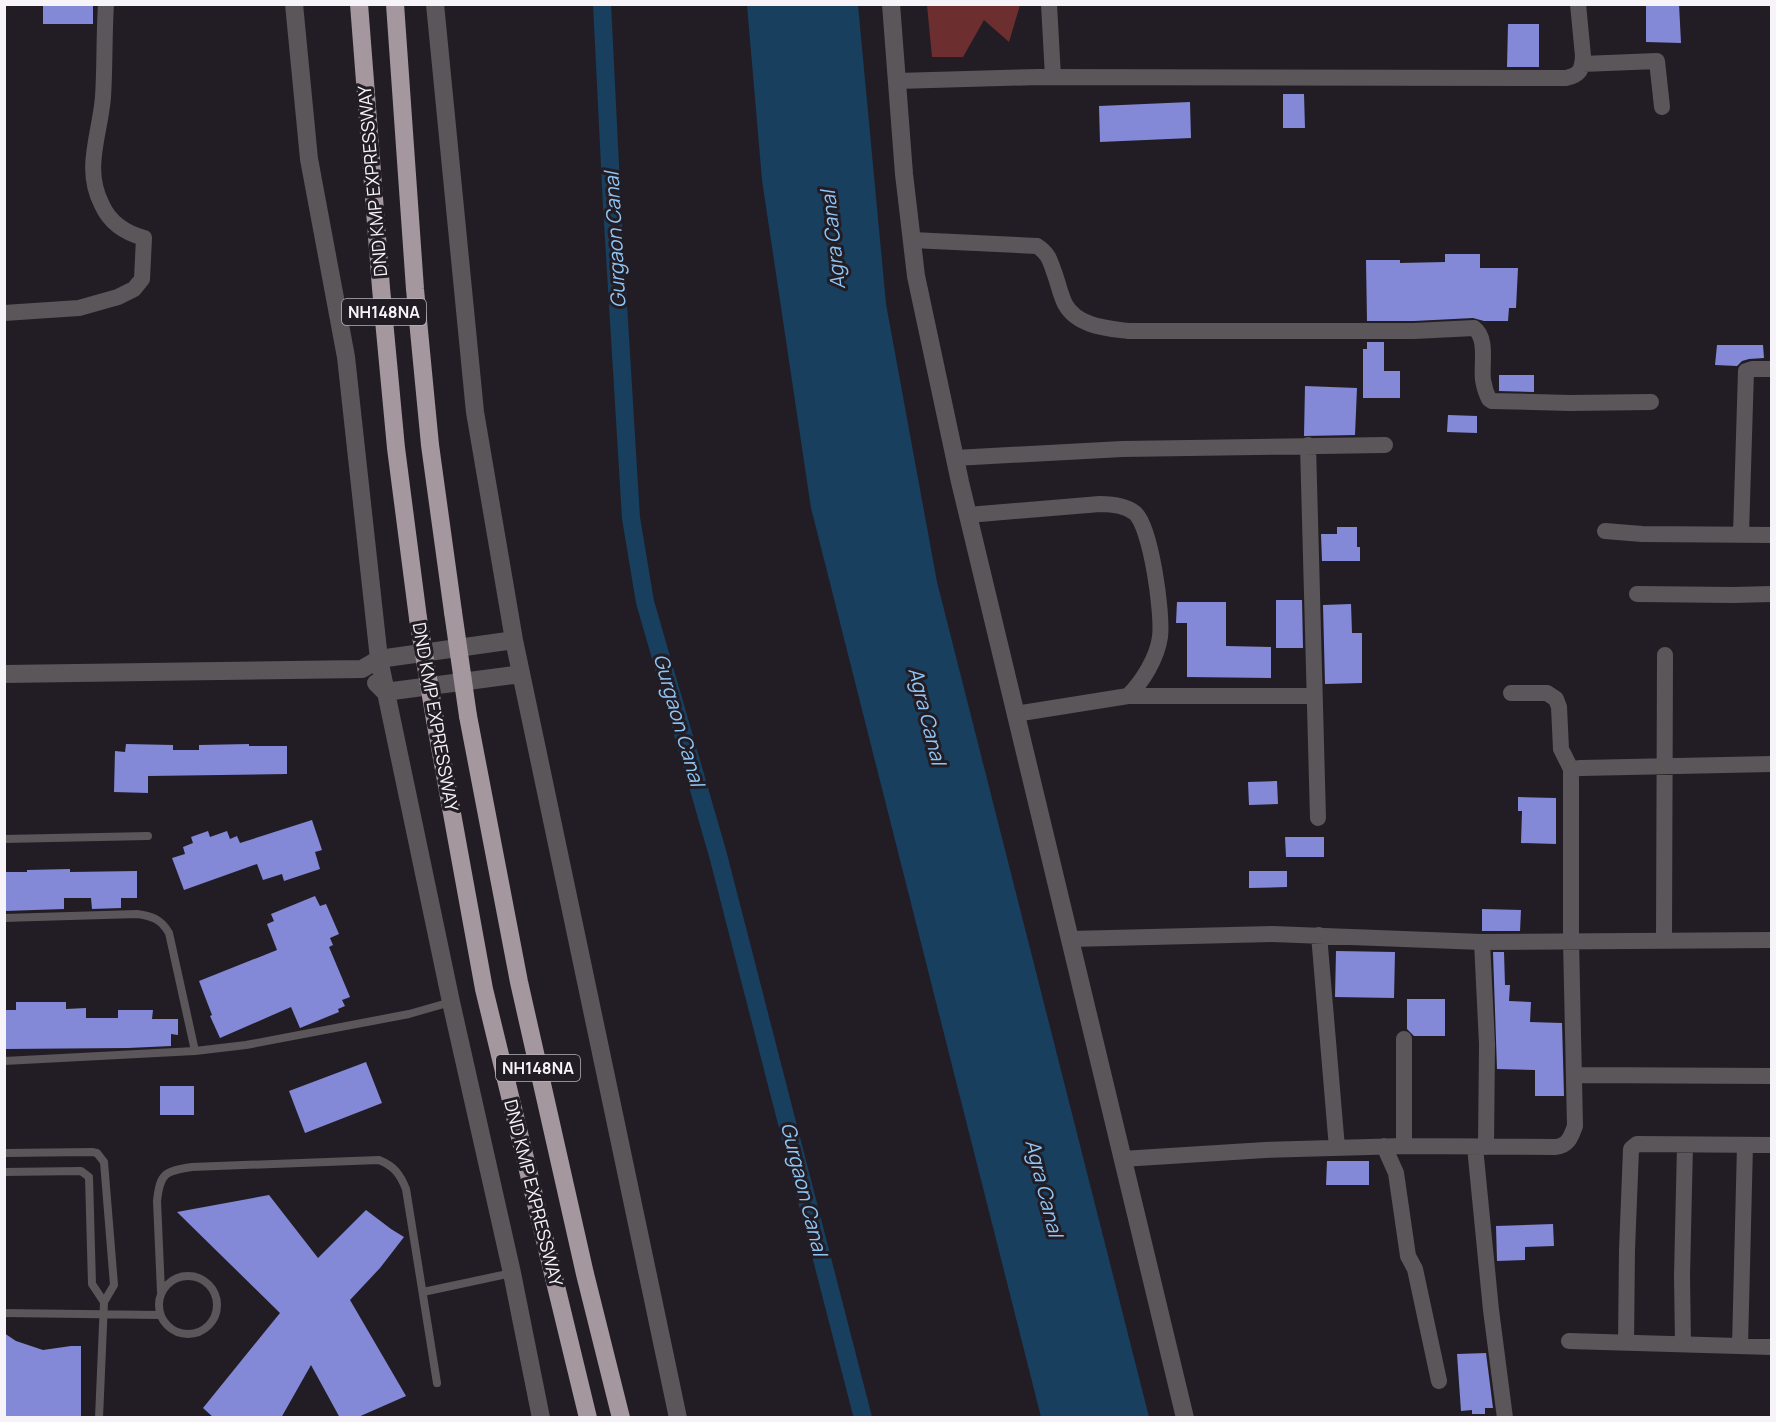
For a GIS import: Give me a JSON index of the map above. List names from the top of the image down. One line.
{"streets":{"highway":["DND KMP EXPRESSWAY","NH148NA"]},"water":["Gurgaon Canal","Agra Canal"]}
